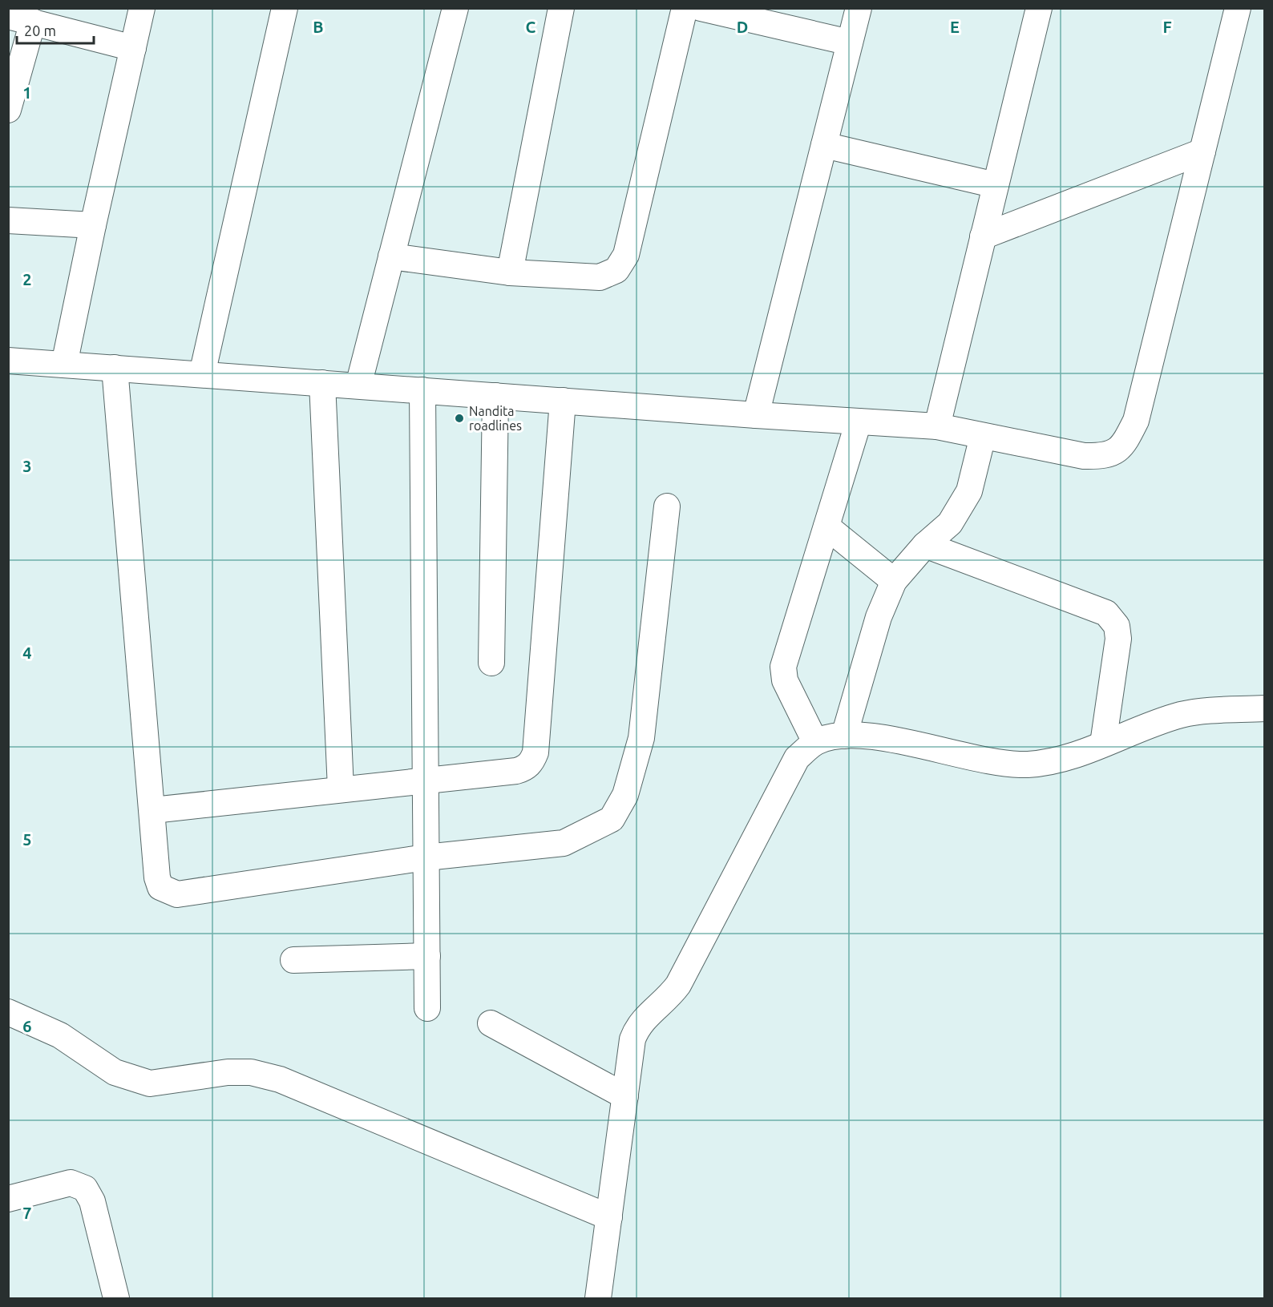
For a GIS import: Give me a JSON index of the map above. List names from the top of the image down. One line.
{"places":["Nandita roadlines"],"scale_bar":"20 m","grid":{"columns":["B","C","D","E","F"],"rows":["1","2","3","4","5","6","7"]}}
